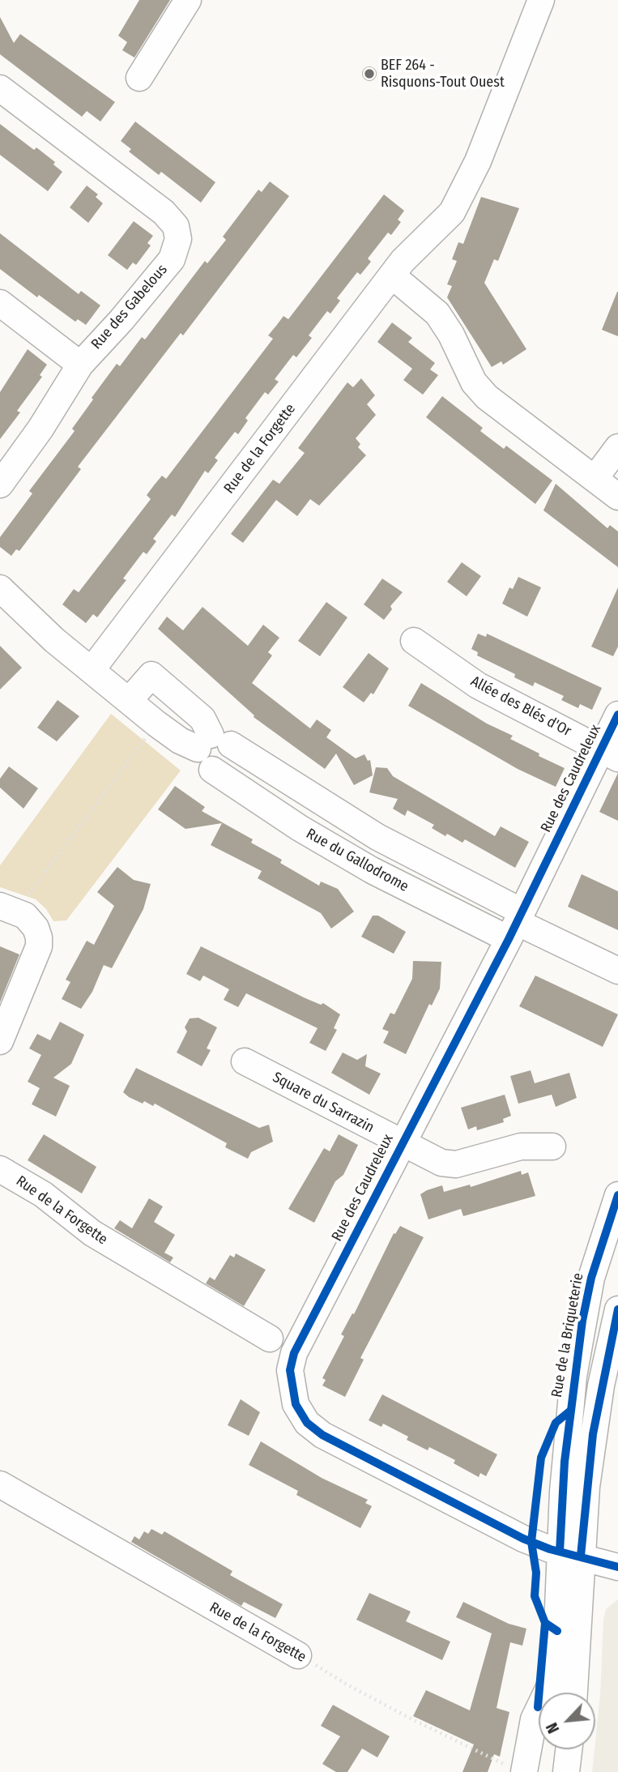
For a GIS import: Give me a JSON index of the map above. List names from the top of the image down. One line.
{"streets":{"street":["Rue des Gabelous","Rue de la Forgette","Allée des Blés d'Or","Rue des Caudreleux","Rue du Gallodrome","Square du Sarrazin","Rue de la Briqueterie"]},"crossings":[["Allée des Blés d'Or","Rue des Caudreleux"],["Rue des Caudreleux","Rue du Gallodrome"],["Rue des Caudreleux","Square du Sarrazin"],["Rue des Caudreleux","Rue de la Briqueterie"]],"places":["BEF 264 - Risquons-Tout Ouest"],"north":"bottom left"}
